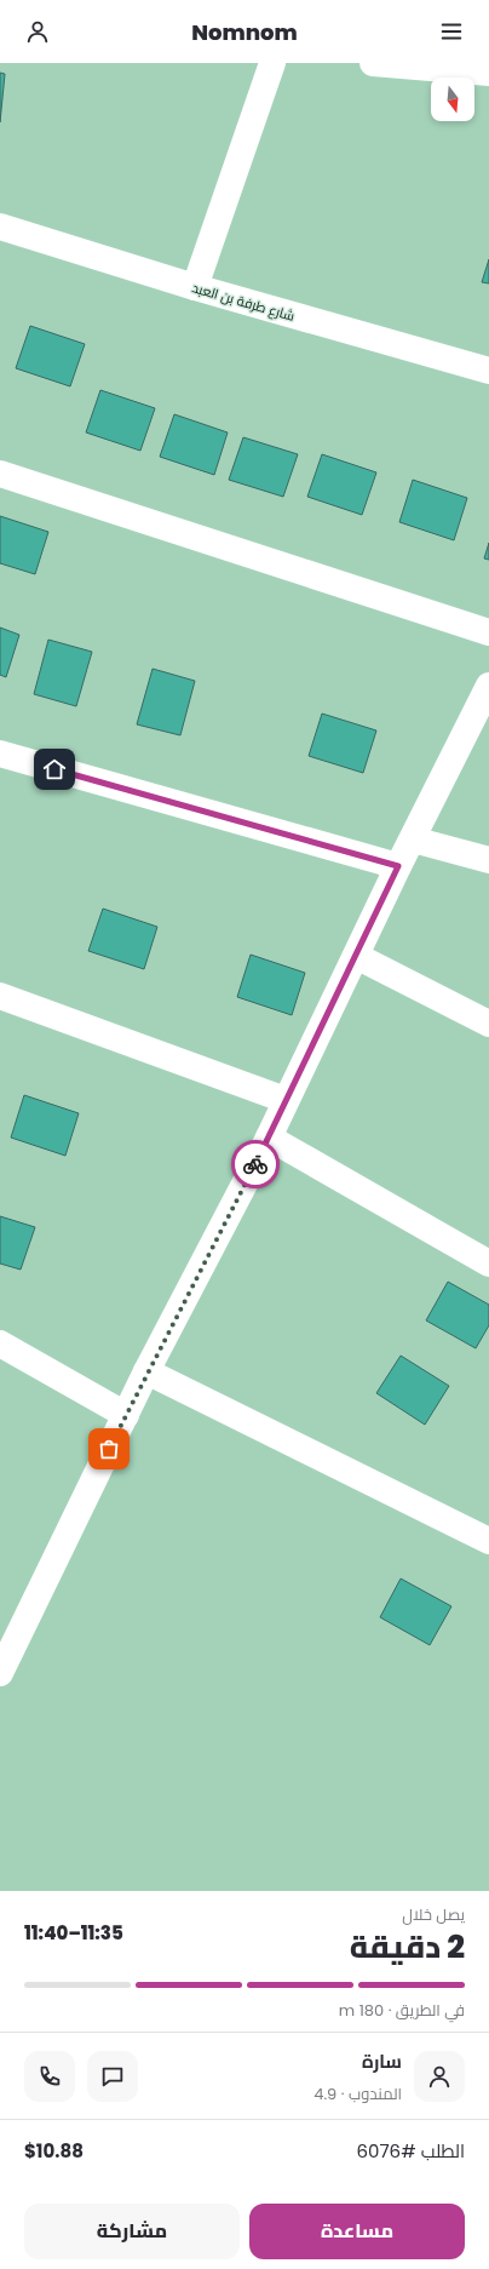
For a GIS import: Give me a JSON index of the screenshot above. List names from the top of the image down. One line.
{"streets":{"street":["شارع طرفة بن العبد"]},"north":"bottom","page":{"header":"Nomnom","heading":["2 دقيقة","يصل خلال","11:35–11:40"],"panel":["سارة","المندوب · 4.9","الطلب #6076","$10.88"],"bar":"في الطريق · 180 m","buttons":["مساعدة","مشاركة"]}}
